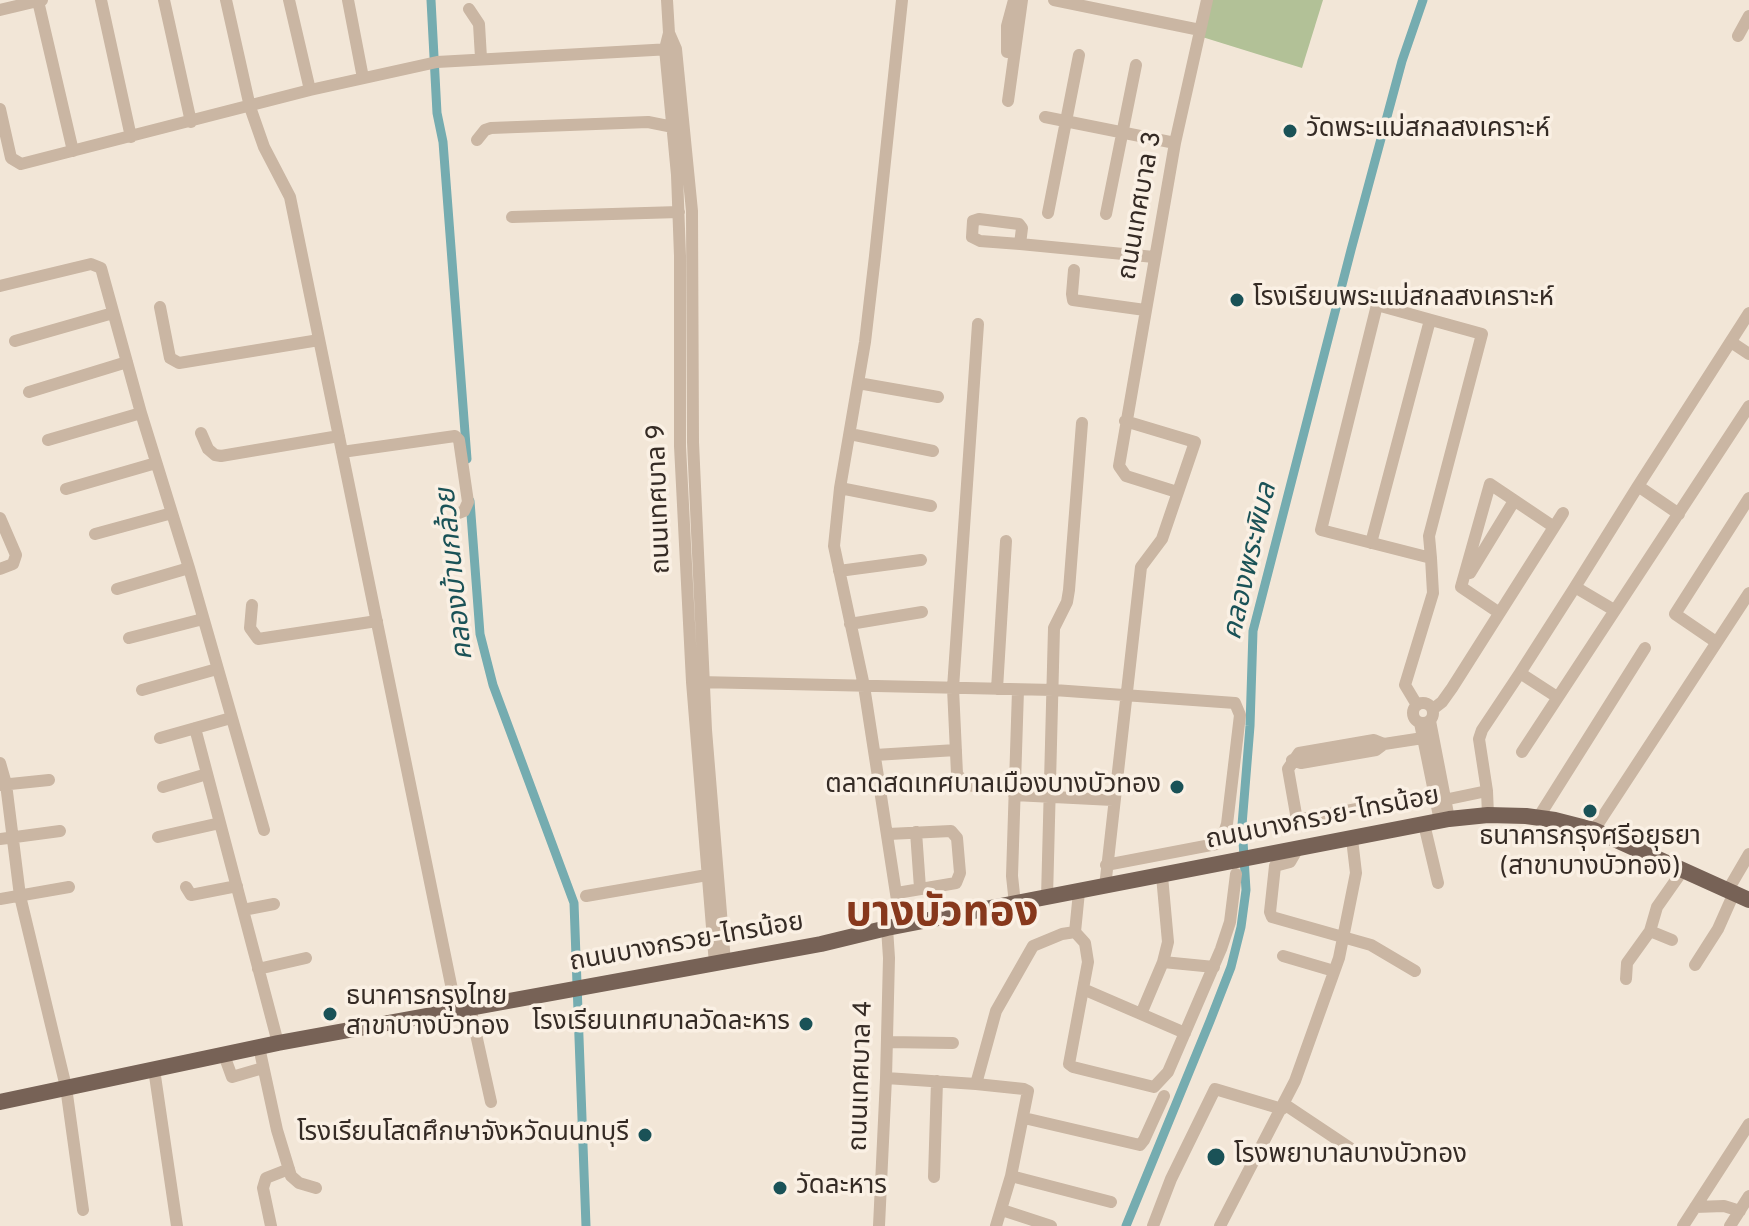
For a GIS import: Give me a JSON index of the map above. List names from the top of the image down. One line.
{"streets":{"main road":["ถนนบางกรวย-ไทรน้อย"],"street":["ถนนเทศบาล 3","ถนนเทศบาล 9","ถนนเทศบาล 4"]},"crossings":[["ถนนเทศบาล 9","ถนนบางกรวย-ไทรน้อย"],["ถนนบางกรวย-ไทรน้อย","ถนนเทศบาล 4"]],"districts":["บางบัวทอง"],"water":["คลองพระพิมล","คลองบ้านกล้วย"],"places":["วัดพระแม่สกลสงเคราะห์","โรงเรียนพระแม่สกลสงเคราะห์","ตลาดสดเทศบาลเมืองบางบัวทอง","ธนาคารกรุงศรีอยุธยา (สาขาบางบัวทอง)","ธนาคารกรุงไทย สาขาบางบัวทอง","โรงเรียนเทศบาลวัดละหาร","โรงเรียนโสตศึกษาจังหวัดนนทบุรี","โรงพยาบาลบางบัวทอง","วัดละหาร"]}
